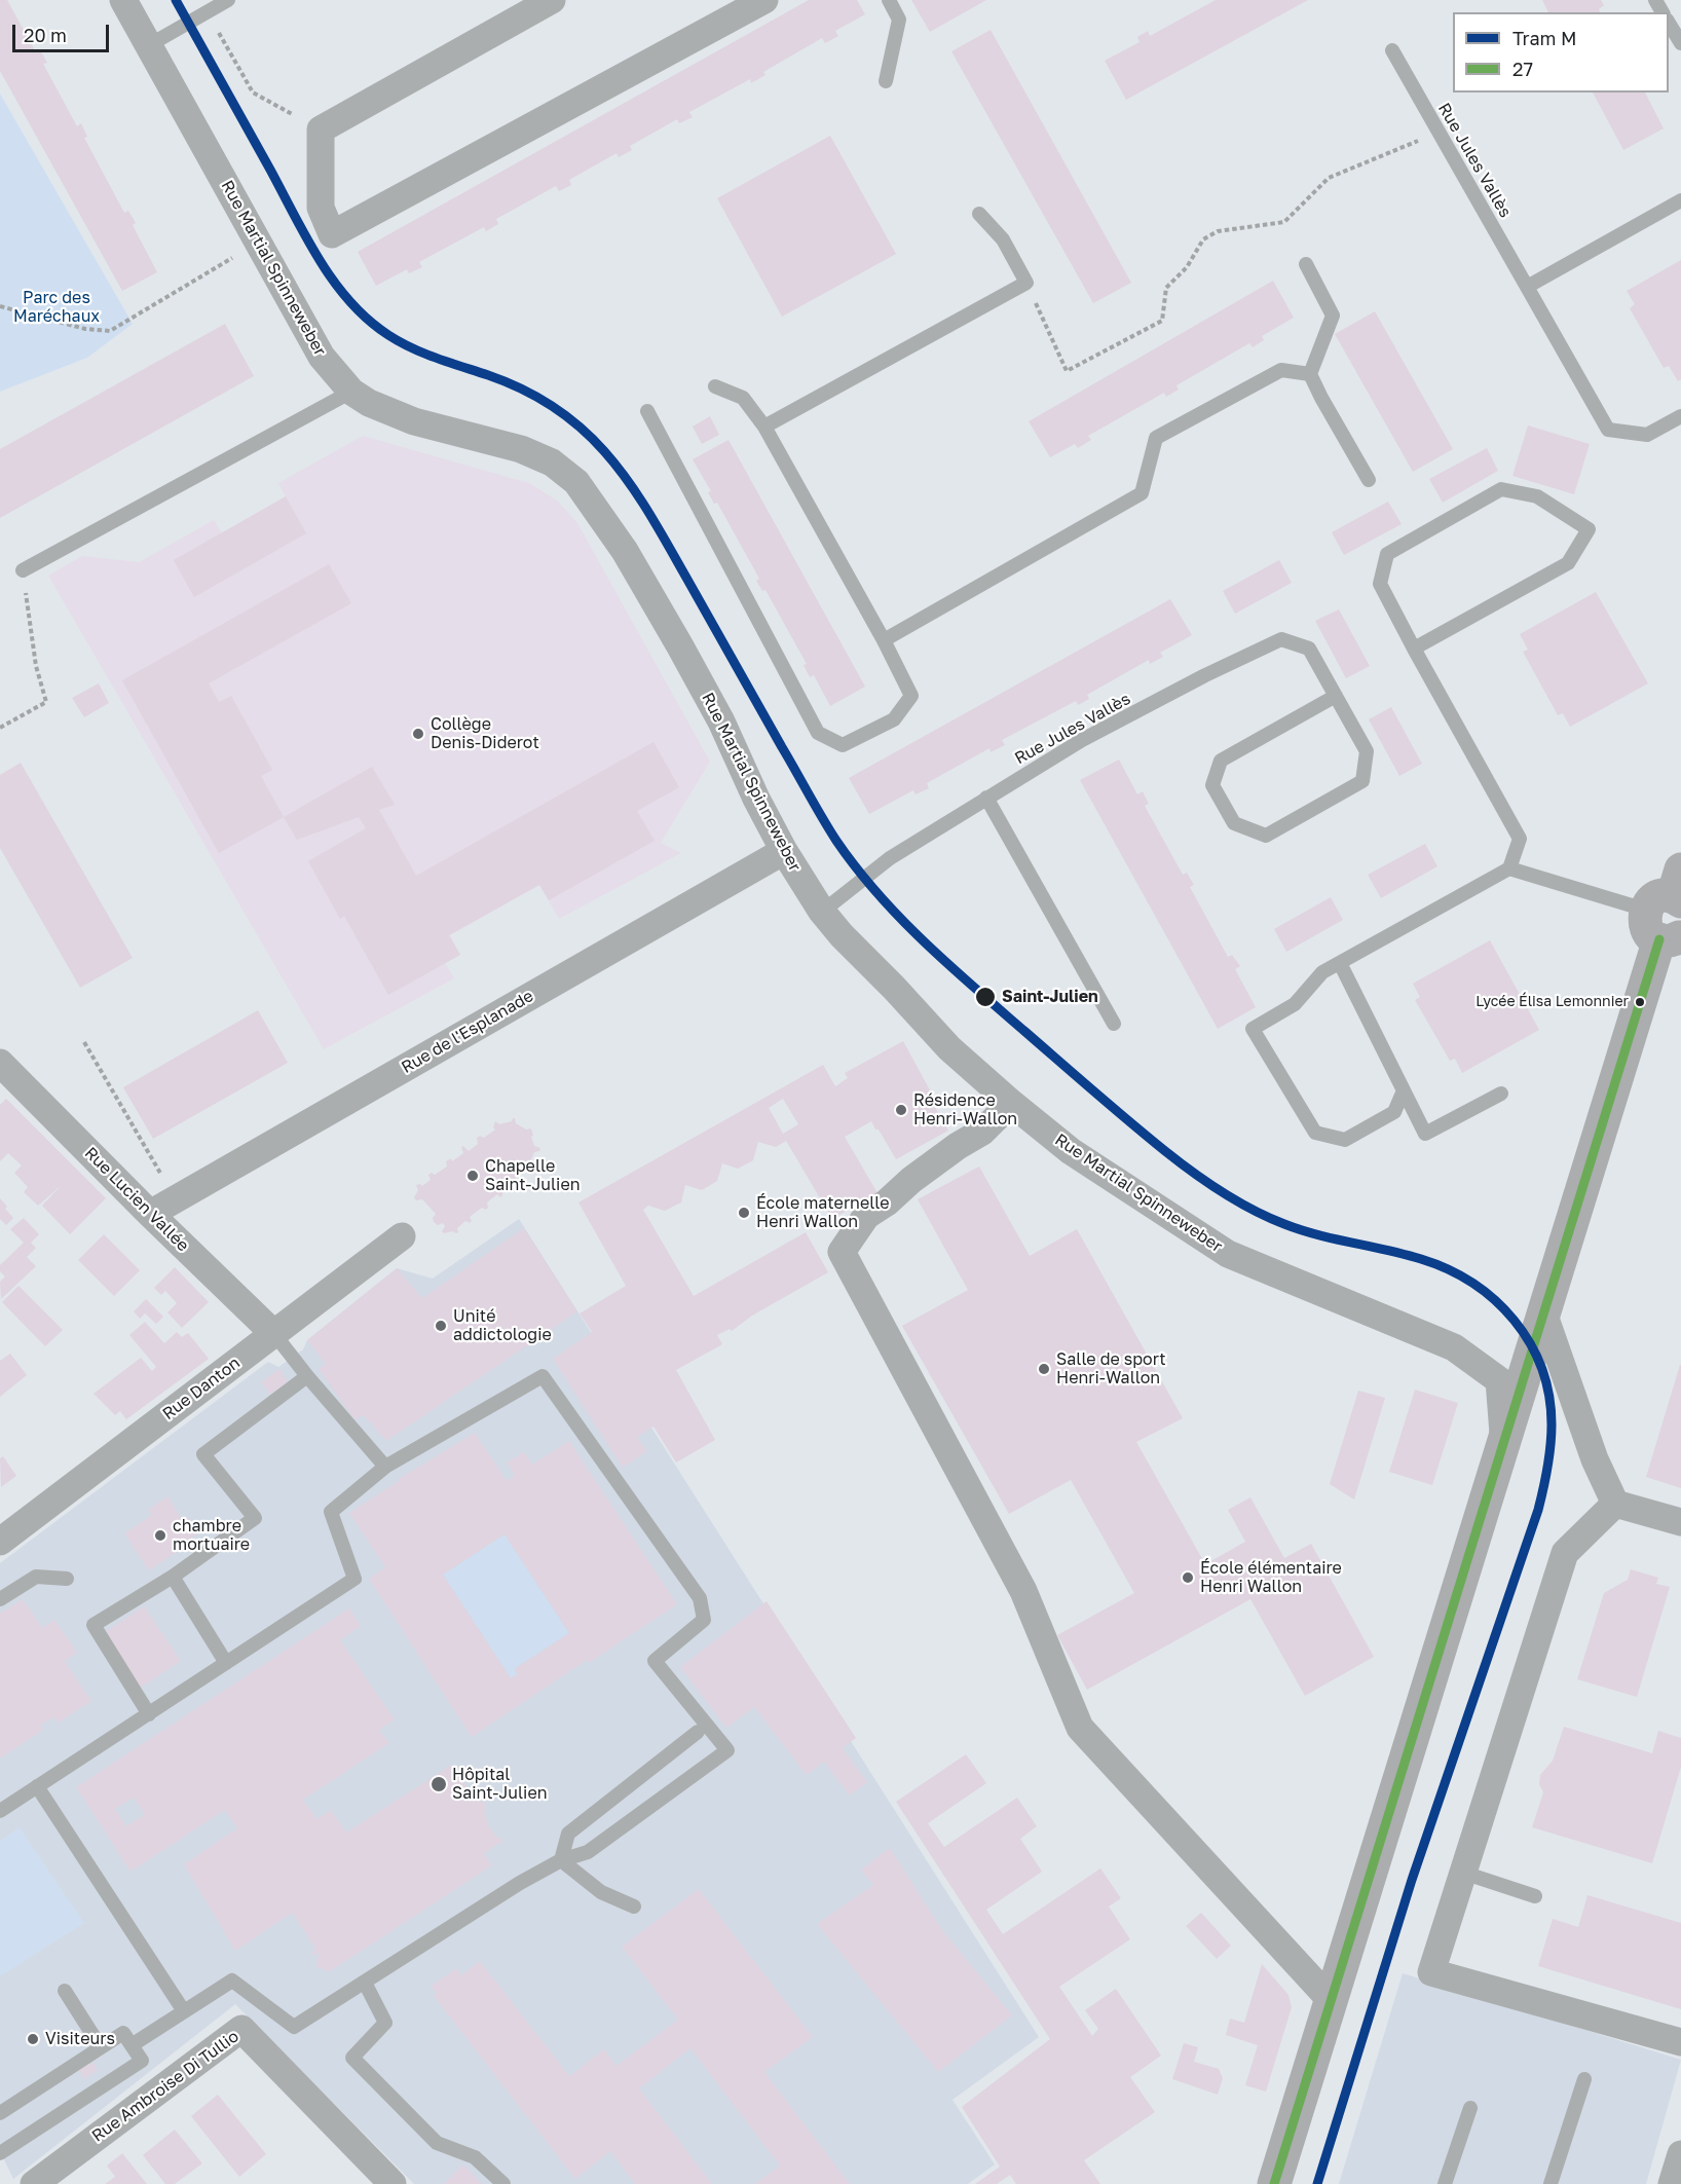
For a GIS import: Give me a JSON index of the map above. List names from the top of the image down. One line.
{"streets":{"street":["Rue Martial Spinneweber","Rue de l'Esplanade","Rue Lucien Vallée","Rue Danton","Rue Ambroise Di Tullio"],"lane":["Rue Jules Vallès"]},"crossings":[["Rue Jules Vallès","Rue Martial Spinneweber"],["Rue Martial Spinneweber","Rue de l'Esplanade"],["Rue de l'Esplanade","Rue Lucien Vallée"],["Rue Lucien Vallée","Rue Danton"]],"parks":["Parc des Maréchaux"],"places":["Collège Denis-Diderot","Saint-Julien","Lycée Élisa Lemonnier","Résidence Henri-Wallon","Chapelle Saint-Julien","École maternelle Henri Wallon","Unité addictologie","Salle de sport Henri-Wallon","chambre mortuaire","École élémentaire Henri Wallon","Hôpital Saint-Julien","Visiteurs"],"lines":["tram line M","transit line 27"],"legend":["Tram M","27"],"scale_bar":"20 m"}
